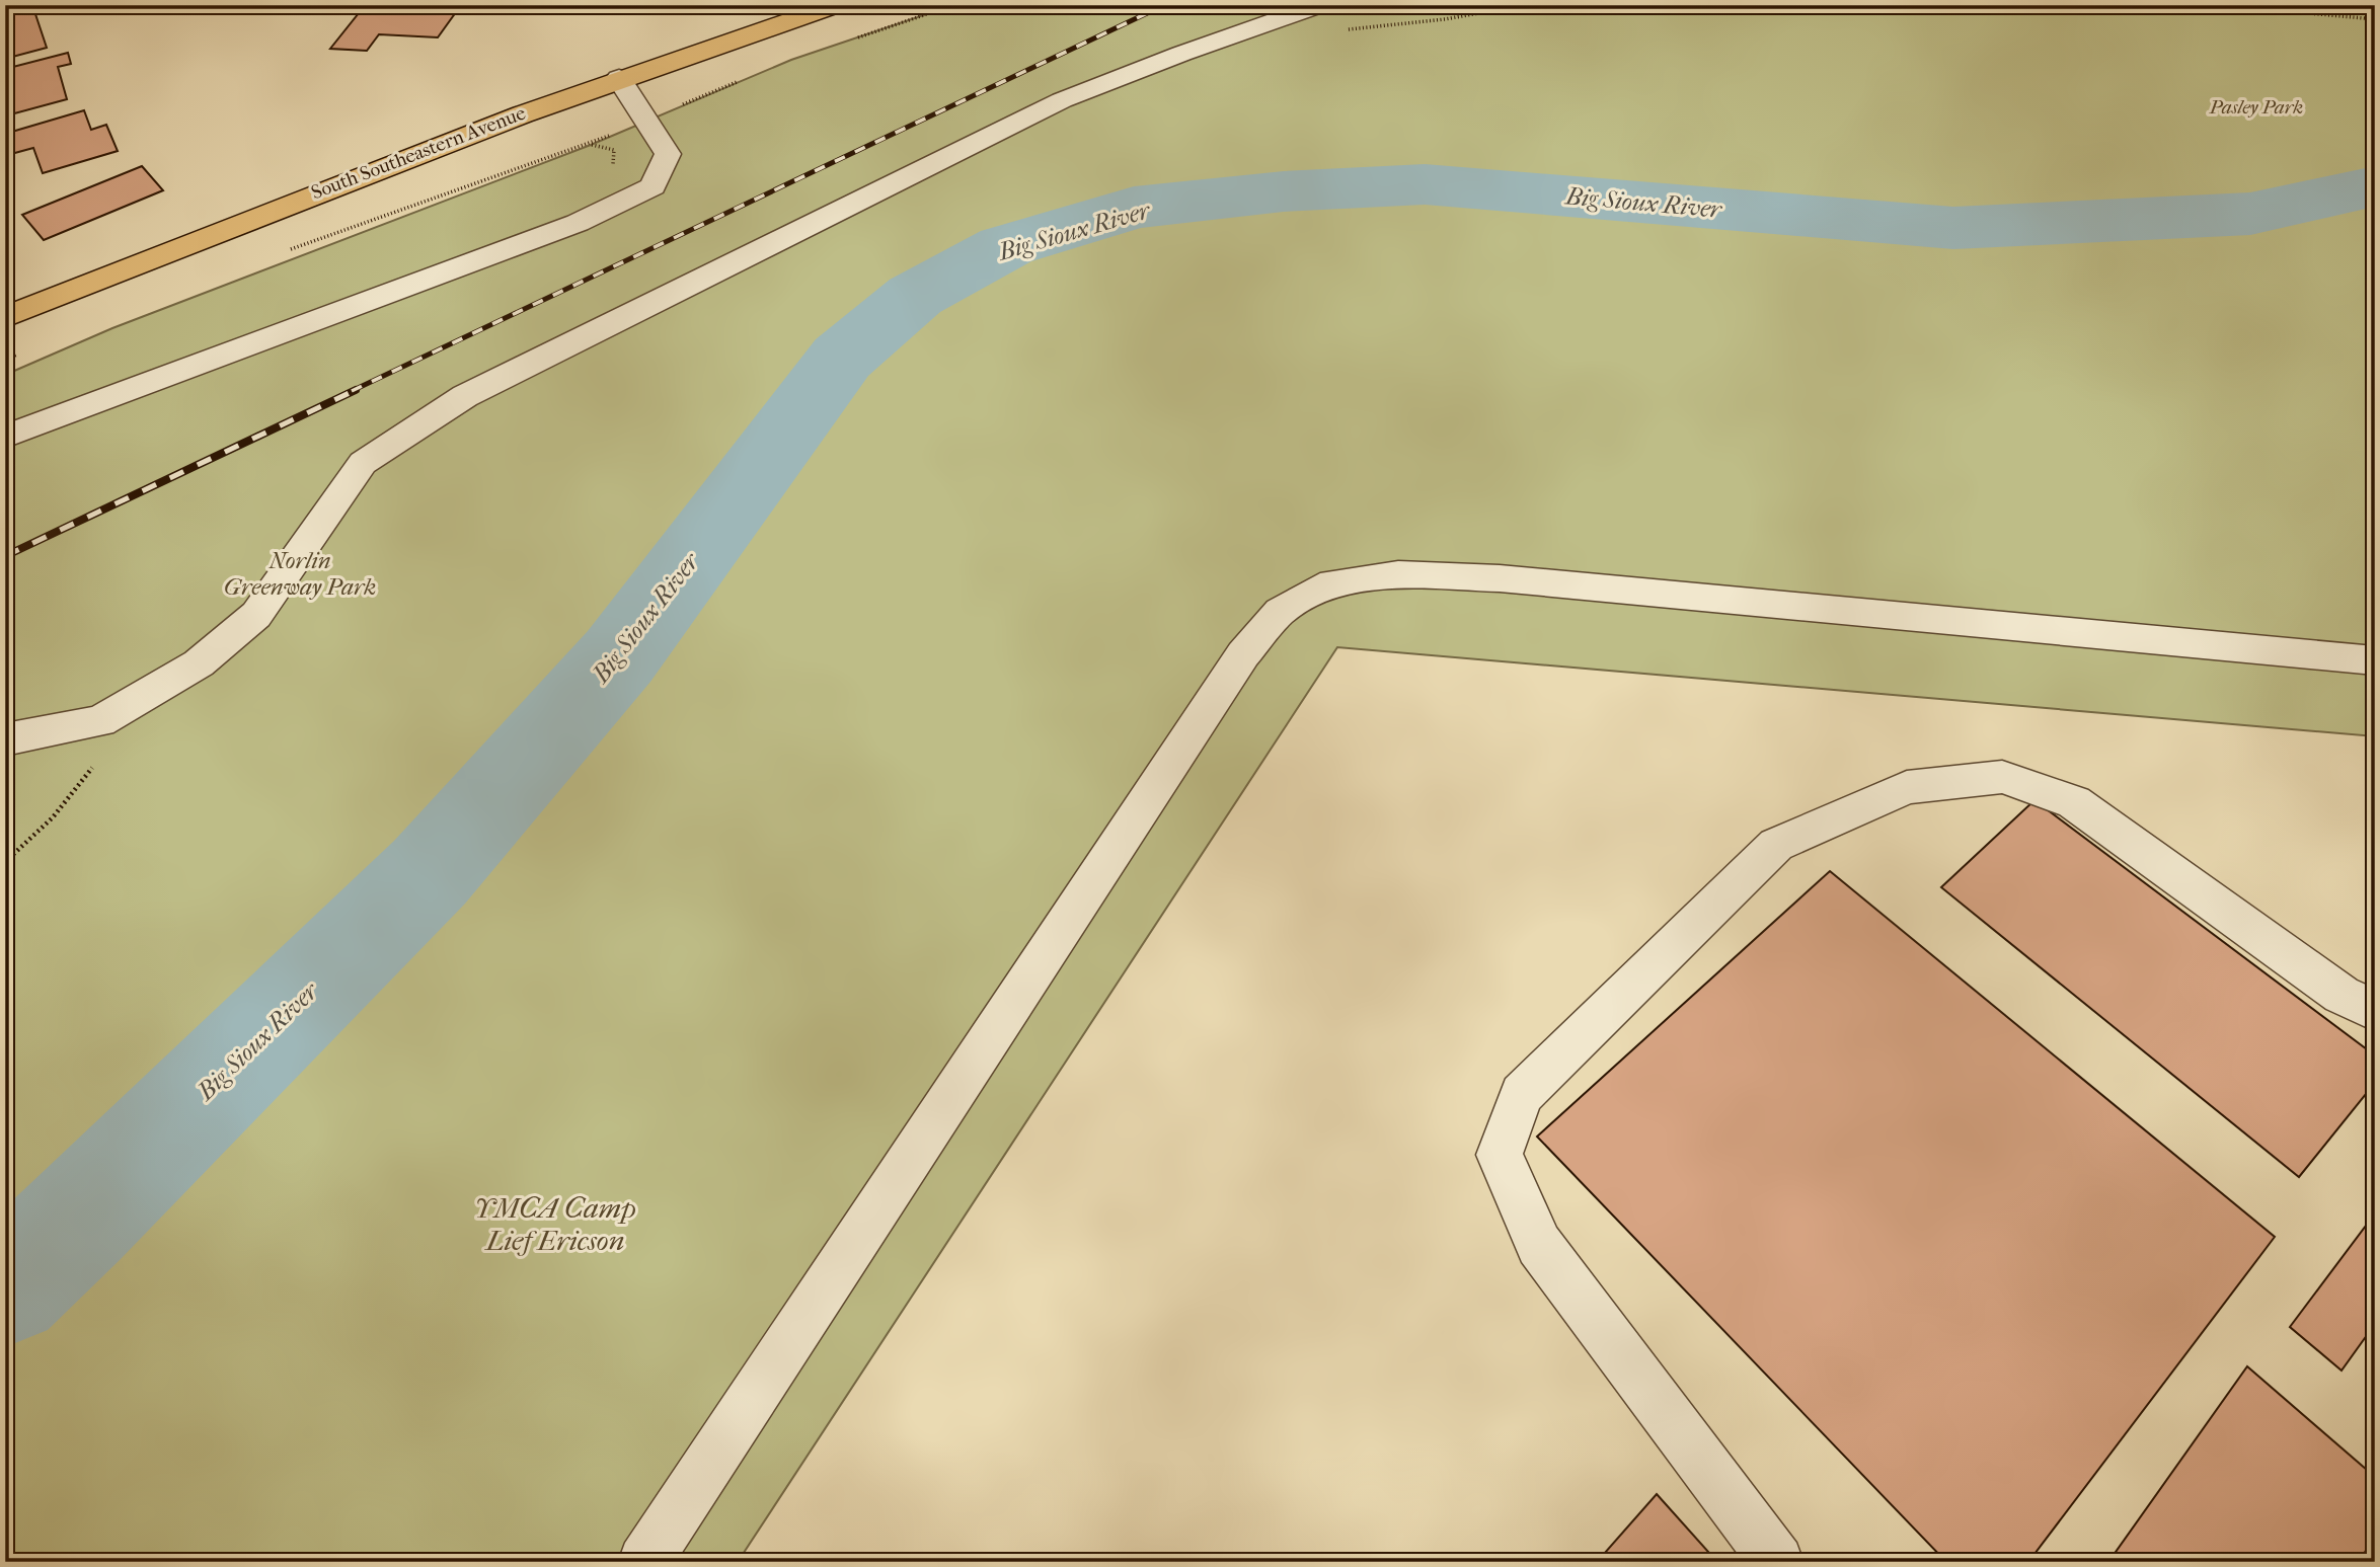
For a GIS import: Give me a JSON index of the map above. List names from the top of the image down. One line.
{"streets":{"main road":["South Southeastern Avenue"]},"water":["Big Sioux River"],"parks":["Pasley Park","Norlin Greenway Park","YMCA Camp Lief Ericson"]}
